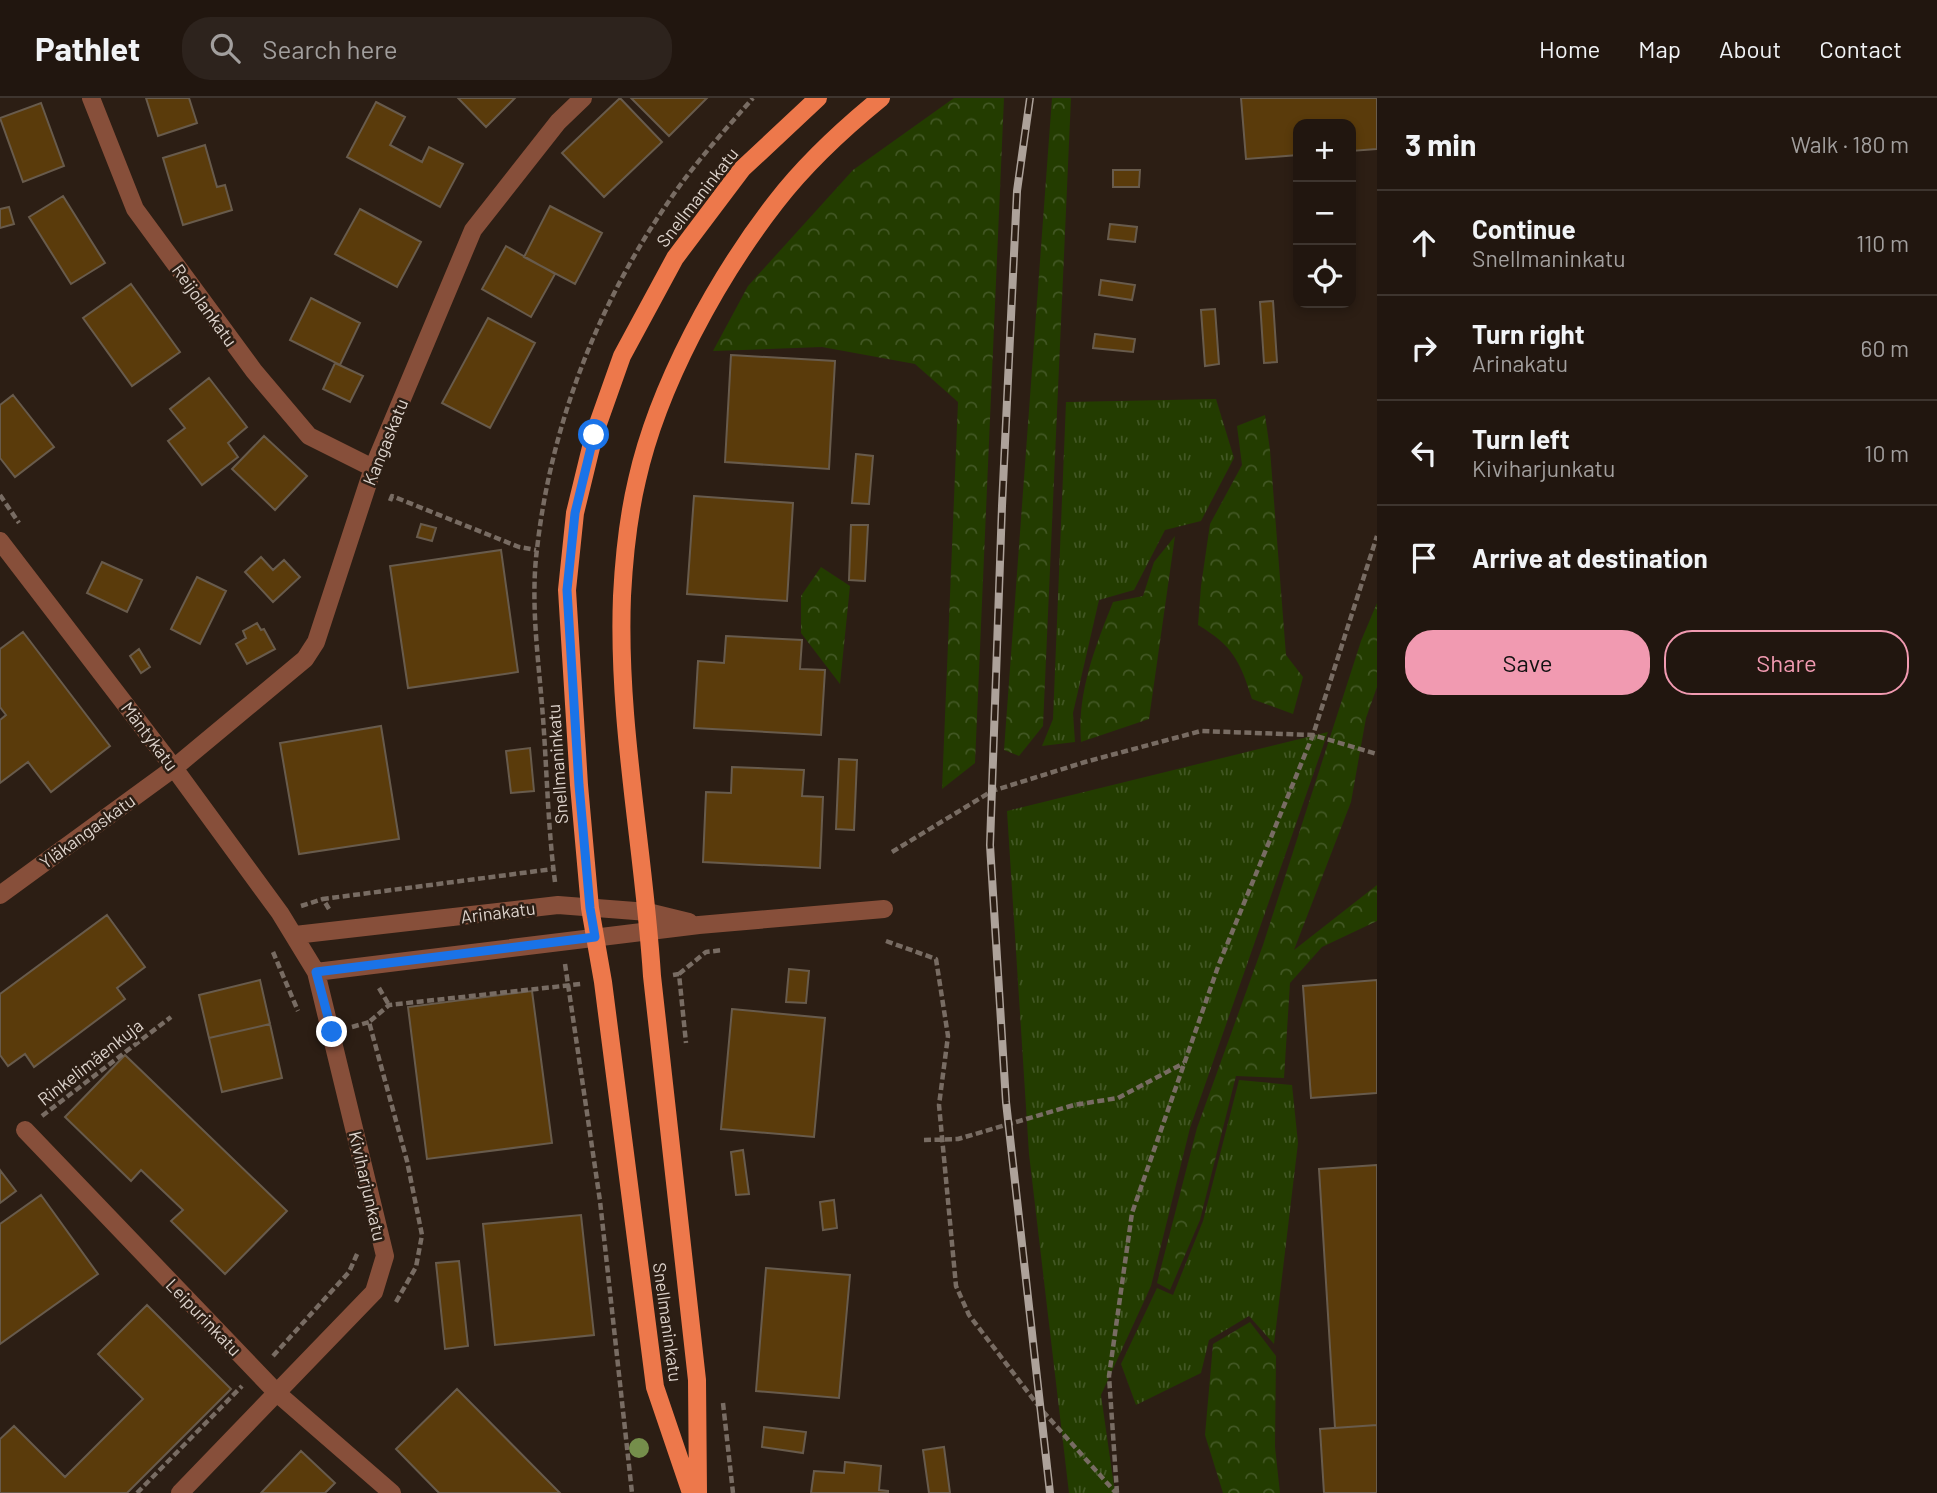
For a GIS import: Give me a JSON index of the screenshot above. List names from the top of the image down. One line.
{"streets":{"main road":["Snellmaninkatu"],"street":["Reijolankatu","Kangaskatu","Mäntykatu","Yläkangaskatu","Arinakatu","Kiviharjunkatu","Leipurinkatu"],"path":["Rinkelimäenkuja"]},"crossings":[["Snellmaninkatu","Arinakatu"],["Reijolankatu","Kangaskatu"],["Kangaskatu","Mäntykatu"],["Kangaskatu","Yläkangaskatu"],["Mäntykatu","Yläkangaskatu"],["Mäntykatu","Arinakatu"],["Mäntykatu","Kiviharjunkatu"],["Arinakatu","Kiviharjunkatu"],["Rinkelimäenkuja","Leipurinkatu"],["Kiviharjunkatu","Leipurinkatu"]],"page":{"header":"Pathlet","search":"Search here","nav":["Home","Map","About","Contact"],"heading":["3 min","Walk · 180 m"],"map_buttons":["+","−"],"list":[["Continue","Snellmaninkatu","110 m"],["Turn right","Arinakatu","60 m"],["Turn left","Kiviharjunkatu","10 m"],"Arrive at destination"],"buttons":["Save","Share"]}}
